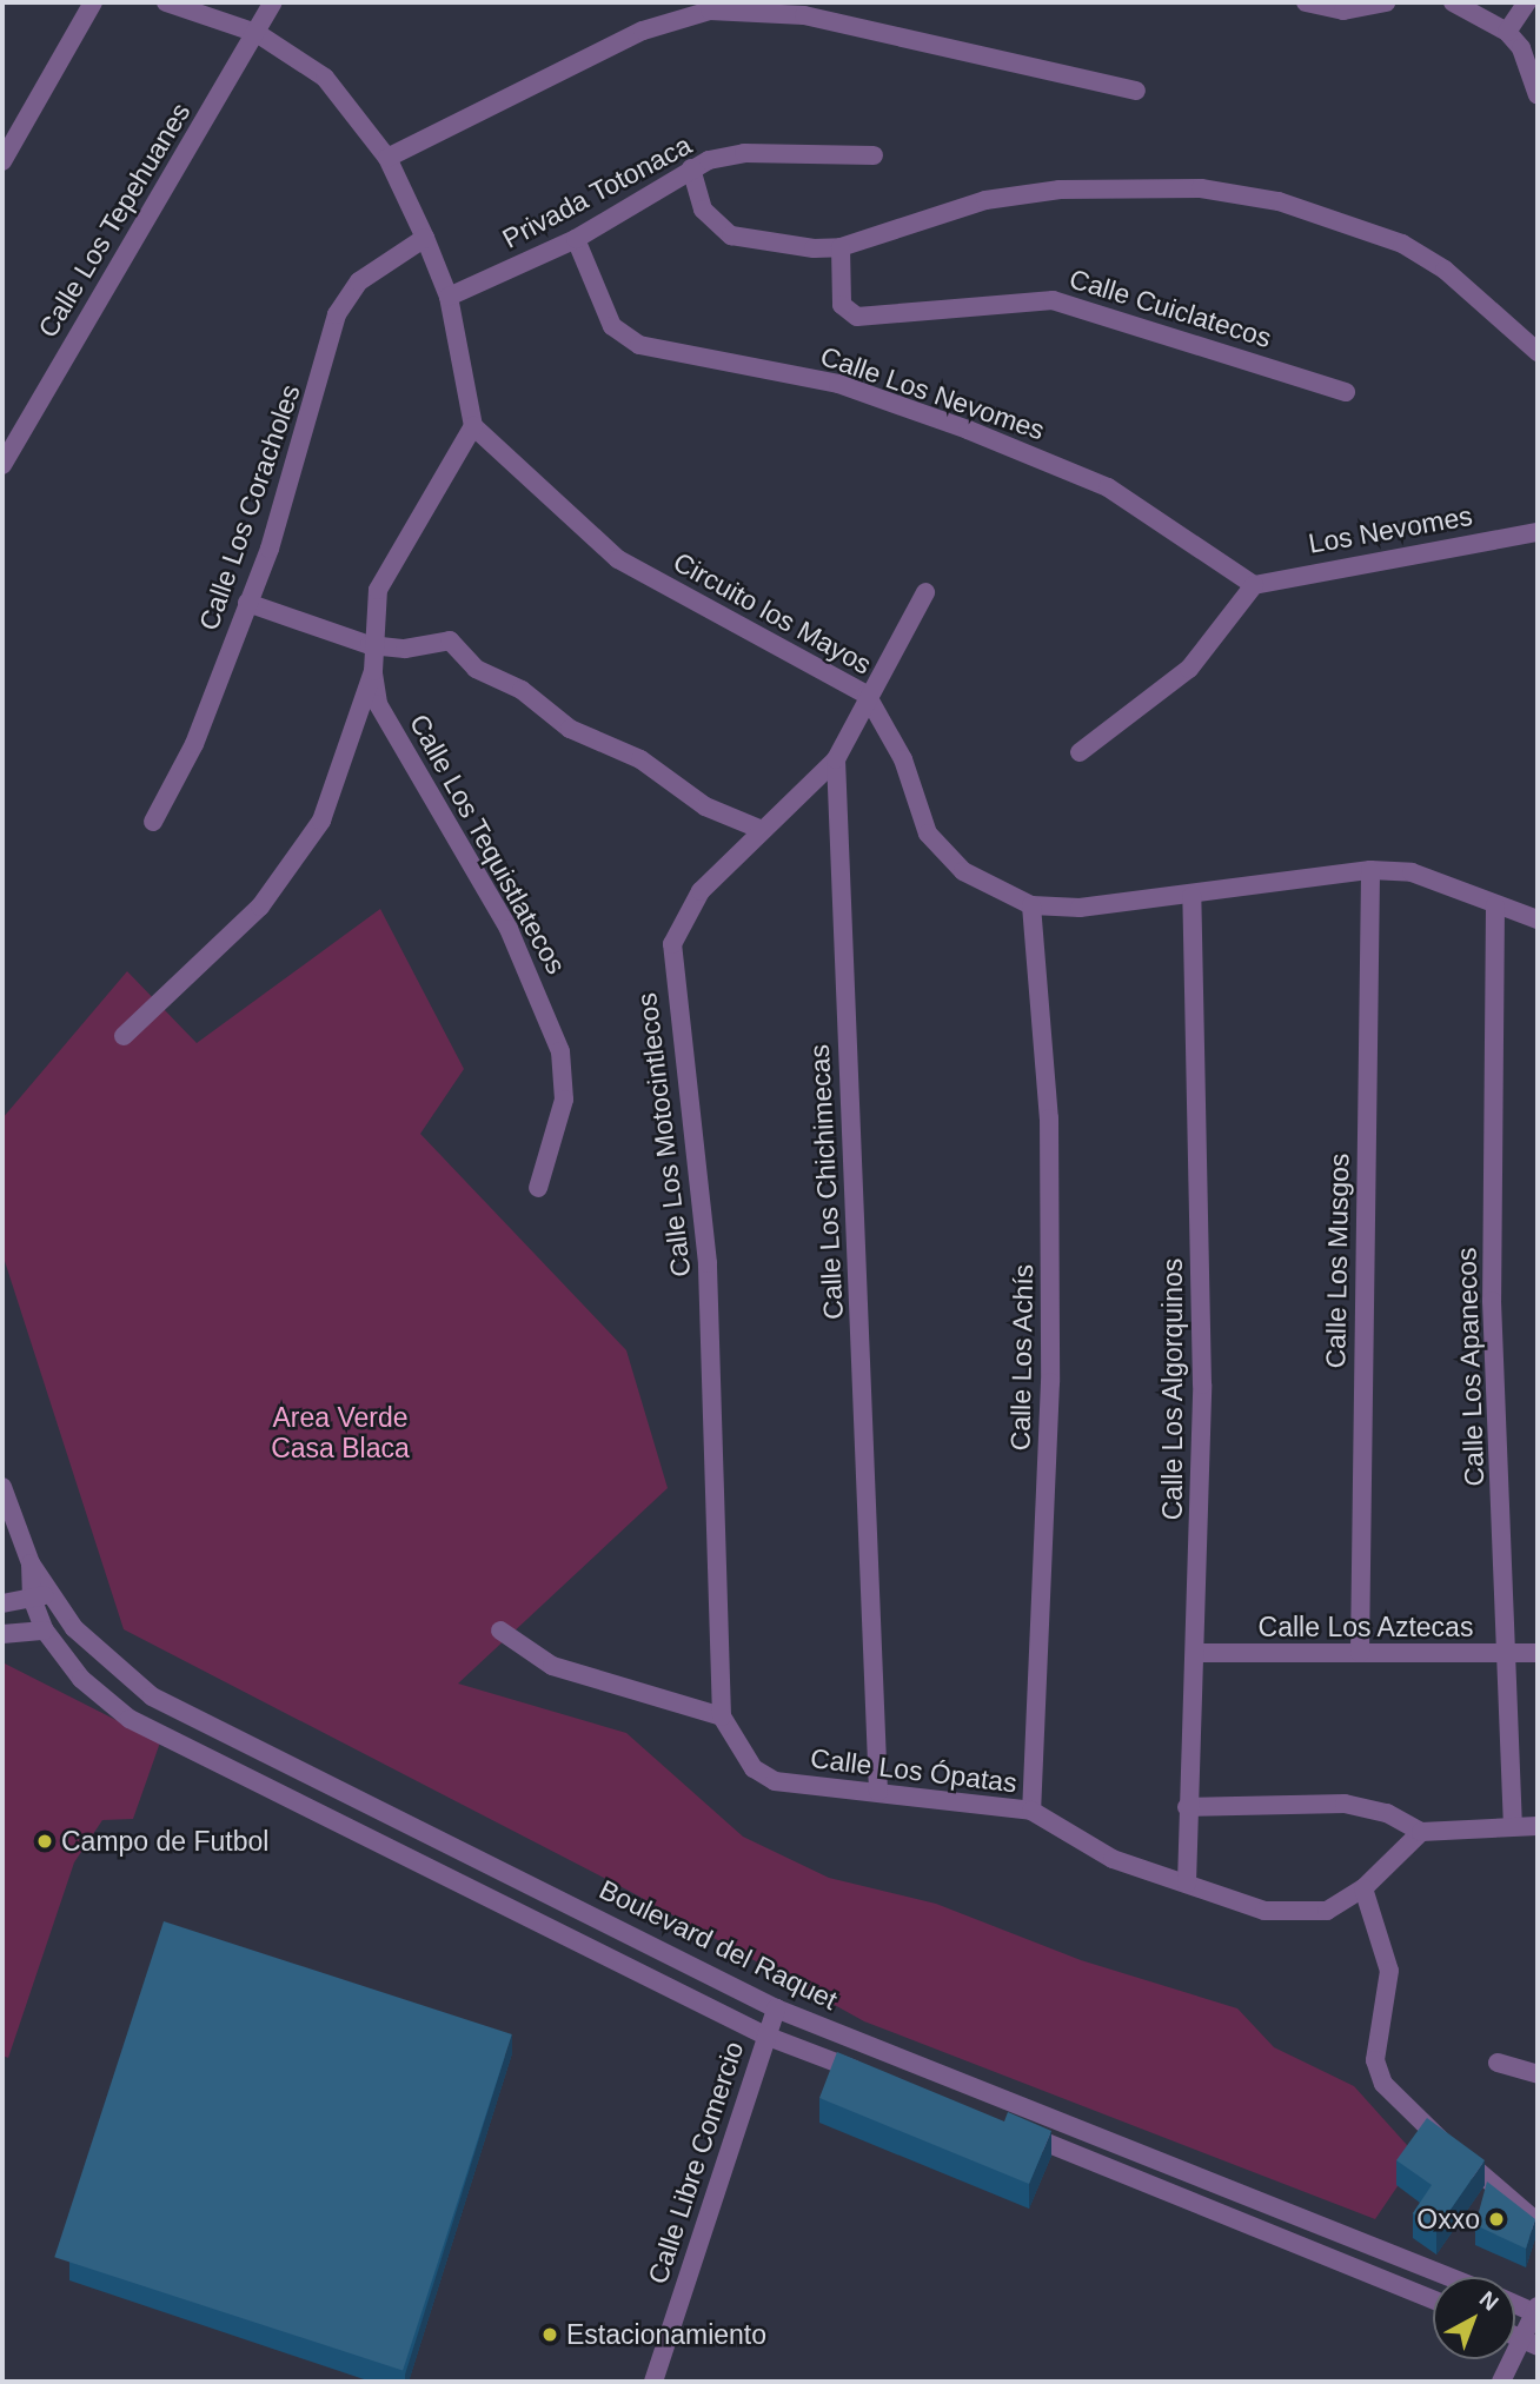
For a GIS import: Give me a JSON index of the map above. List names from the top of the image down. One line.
{"streets":{"street":["Privada Totonaca","Calle Los Tepehuanes","Calle Cuiclatecos","Calle Los Nevomes","Calle Los Coracholes","Los Nevomes","Circuito los Mayos","Calle Los Tequistlatecos","Calle Los Motocintlecos","Calle Los Chichimecas","Calle Los Musgos","Calle Los Achís","Calle Los Apanecos","Calle Los Algorquinos","Calle Los Aztecas","Calle Los Ópatas","Boulevard del Raquet","Calle Libre Comercio"]},"crossings":[["Privada Totonaca","Calle Los Nevomes"],["Calle Los Nevomes","Los Nevomes"],["Circuito los Mayos","Calle Los Chichimecas"],["Circuito los Mayos","Calle Los Musgos"],["Circuito los Mayos","Calle Los Achís"],["Circuito los Mayos","Calle Los Apanecos"],["Circuito los Mayos","Calle Los Algorquinos"],["Calle Los Motocintlecos","Calle Los Chichimecas"],["Calle Los Motocintlecos","Calle Los Ópatas"],["Calle Los Chichimecas","Calle Los Ópatas"],["Calle Los Musgos","Calle Los Aztecas"],["Calle Los Achís","Calle Los Ópatas"],["Calle Los Apanecos","Calle Los Aztecas"],["Calle Los Algorquinos","Calle Los Aztecas"],["Calle Los Algorquinos","Calle Los Ópatas"],["Boulevard del Raquet","Calle Libre Comercio"]],"parks":["Area Verde Casa Blaca"],"places":["Campo de Futbol","Oxxo","Estacionamiento"],"north":"top right"}
